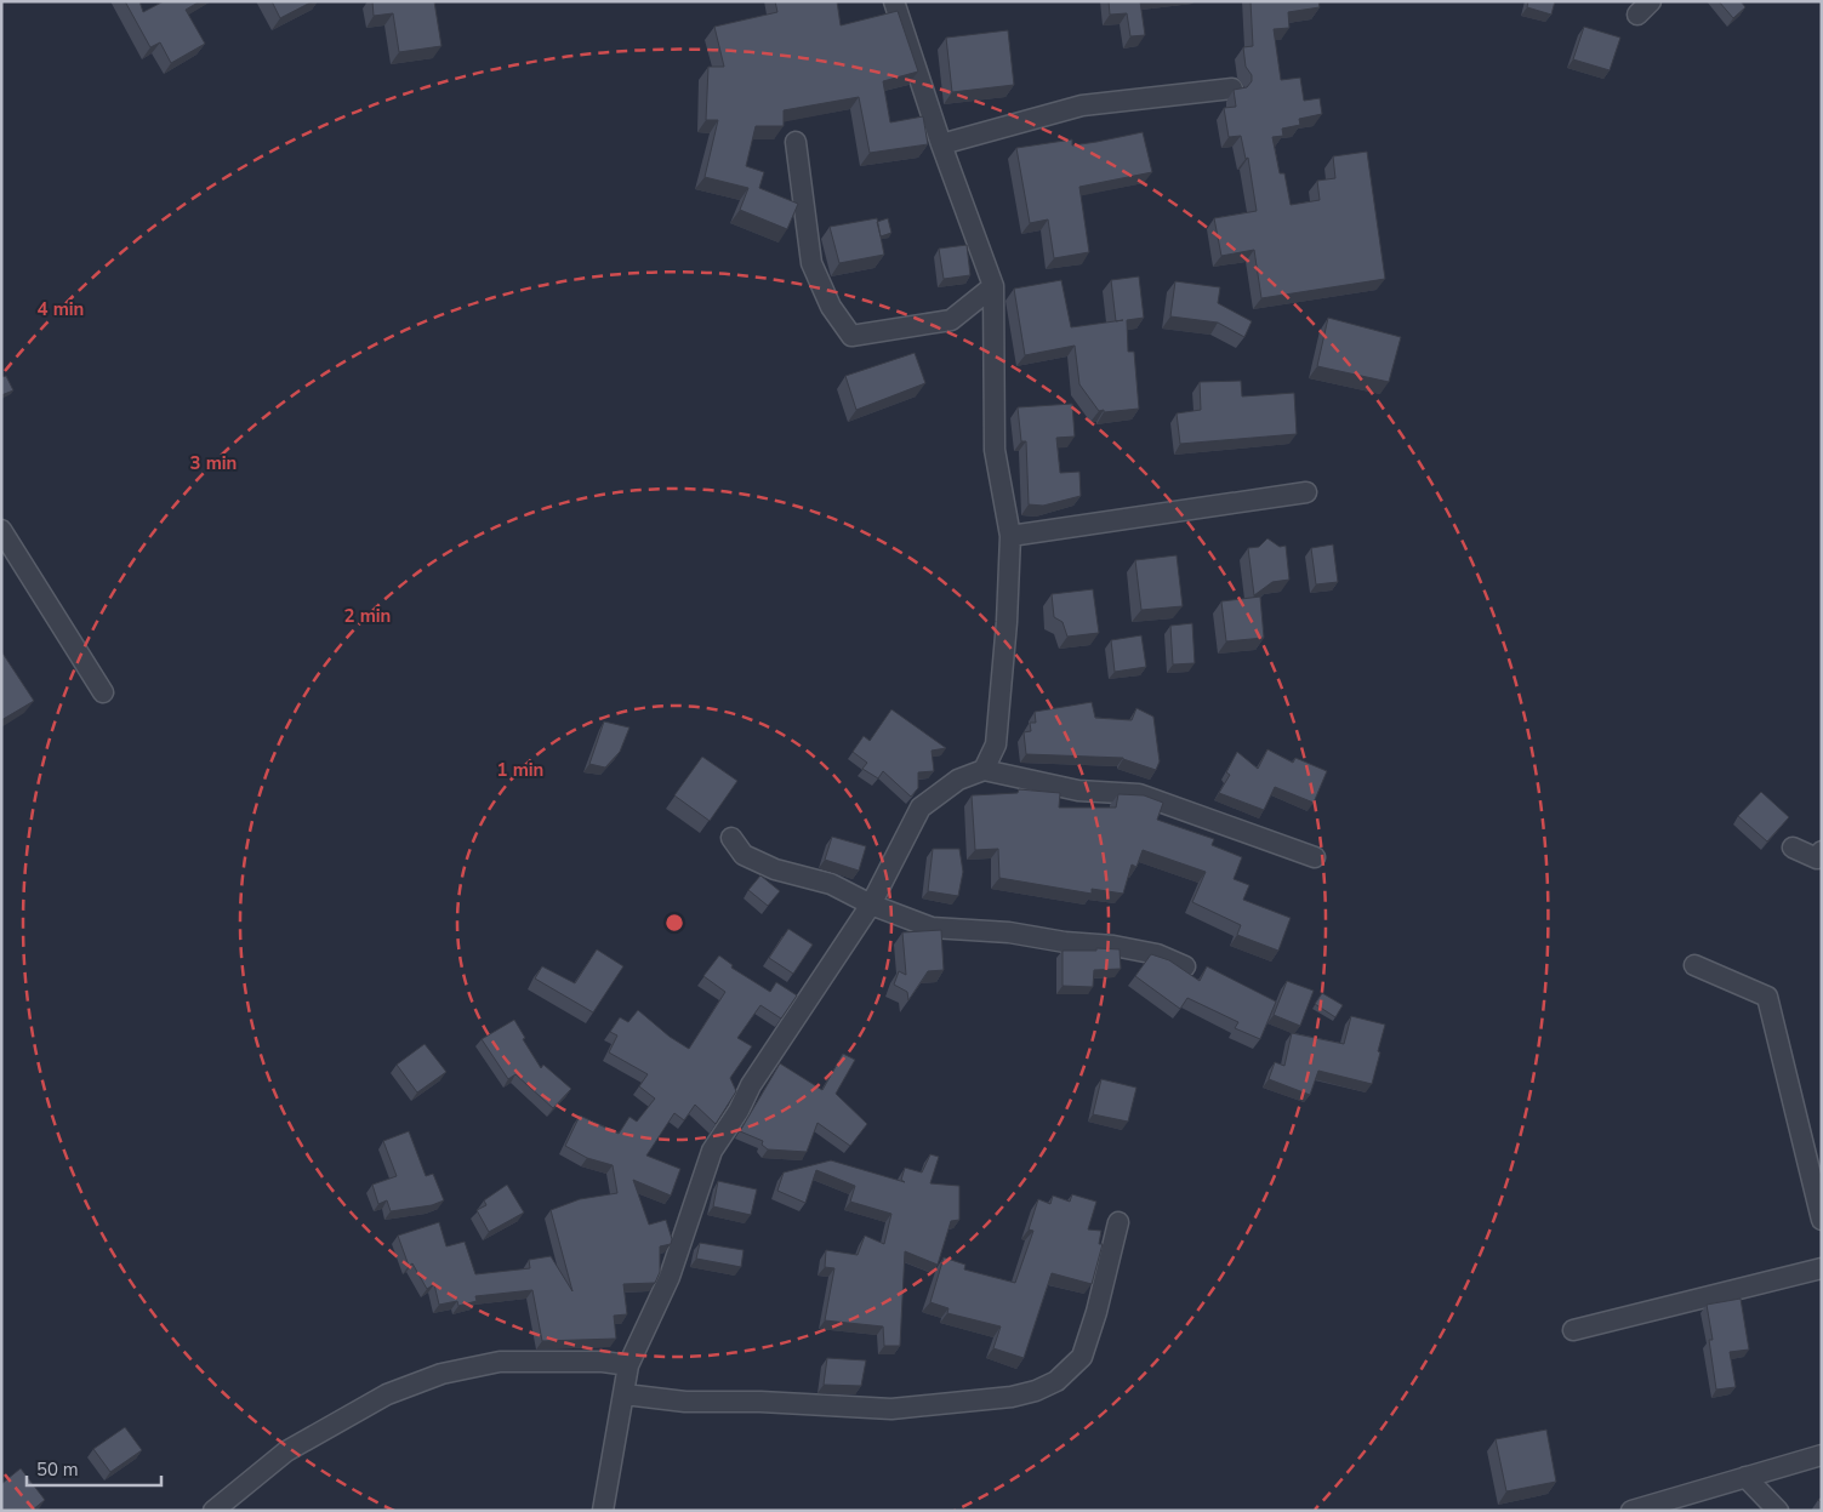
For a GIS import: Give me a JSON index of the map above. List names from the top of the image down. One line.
{"scale_bar":"50 m","rings":["4 min","3 min","2 min","1 min"]}
